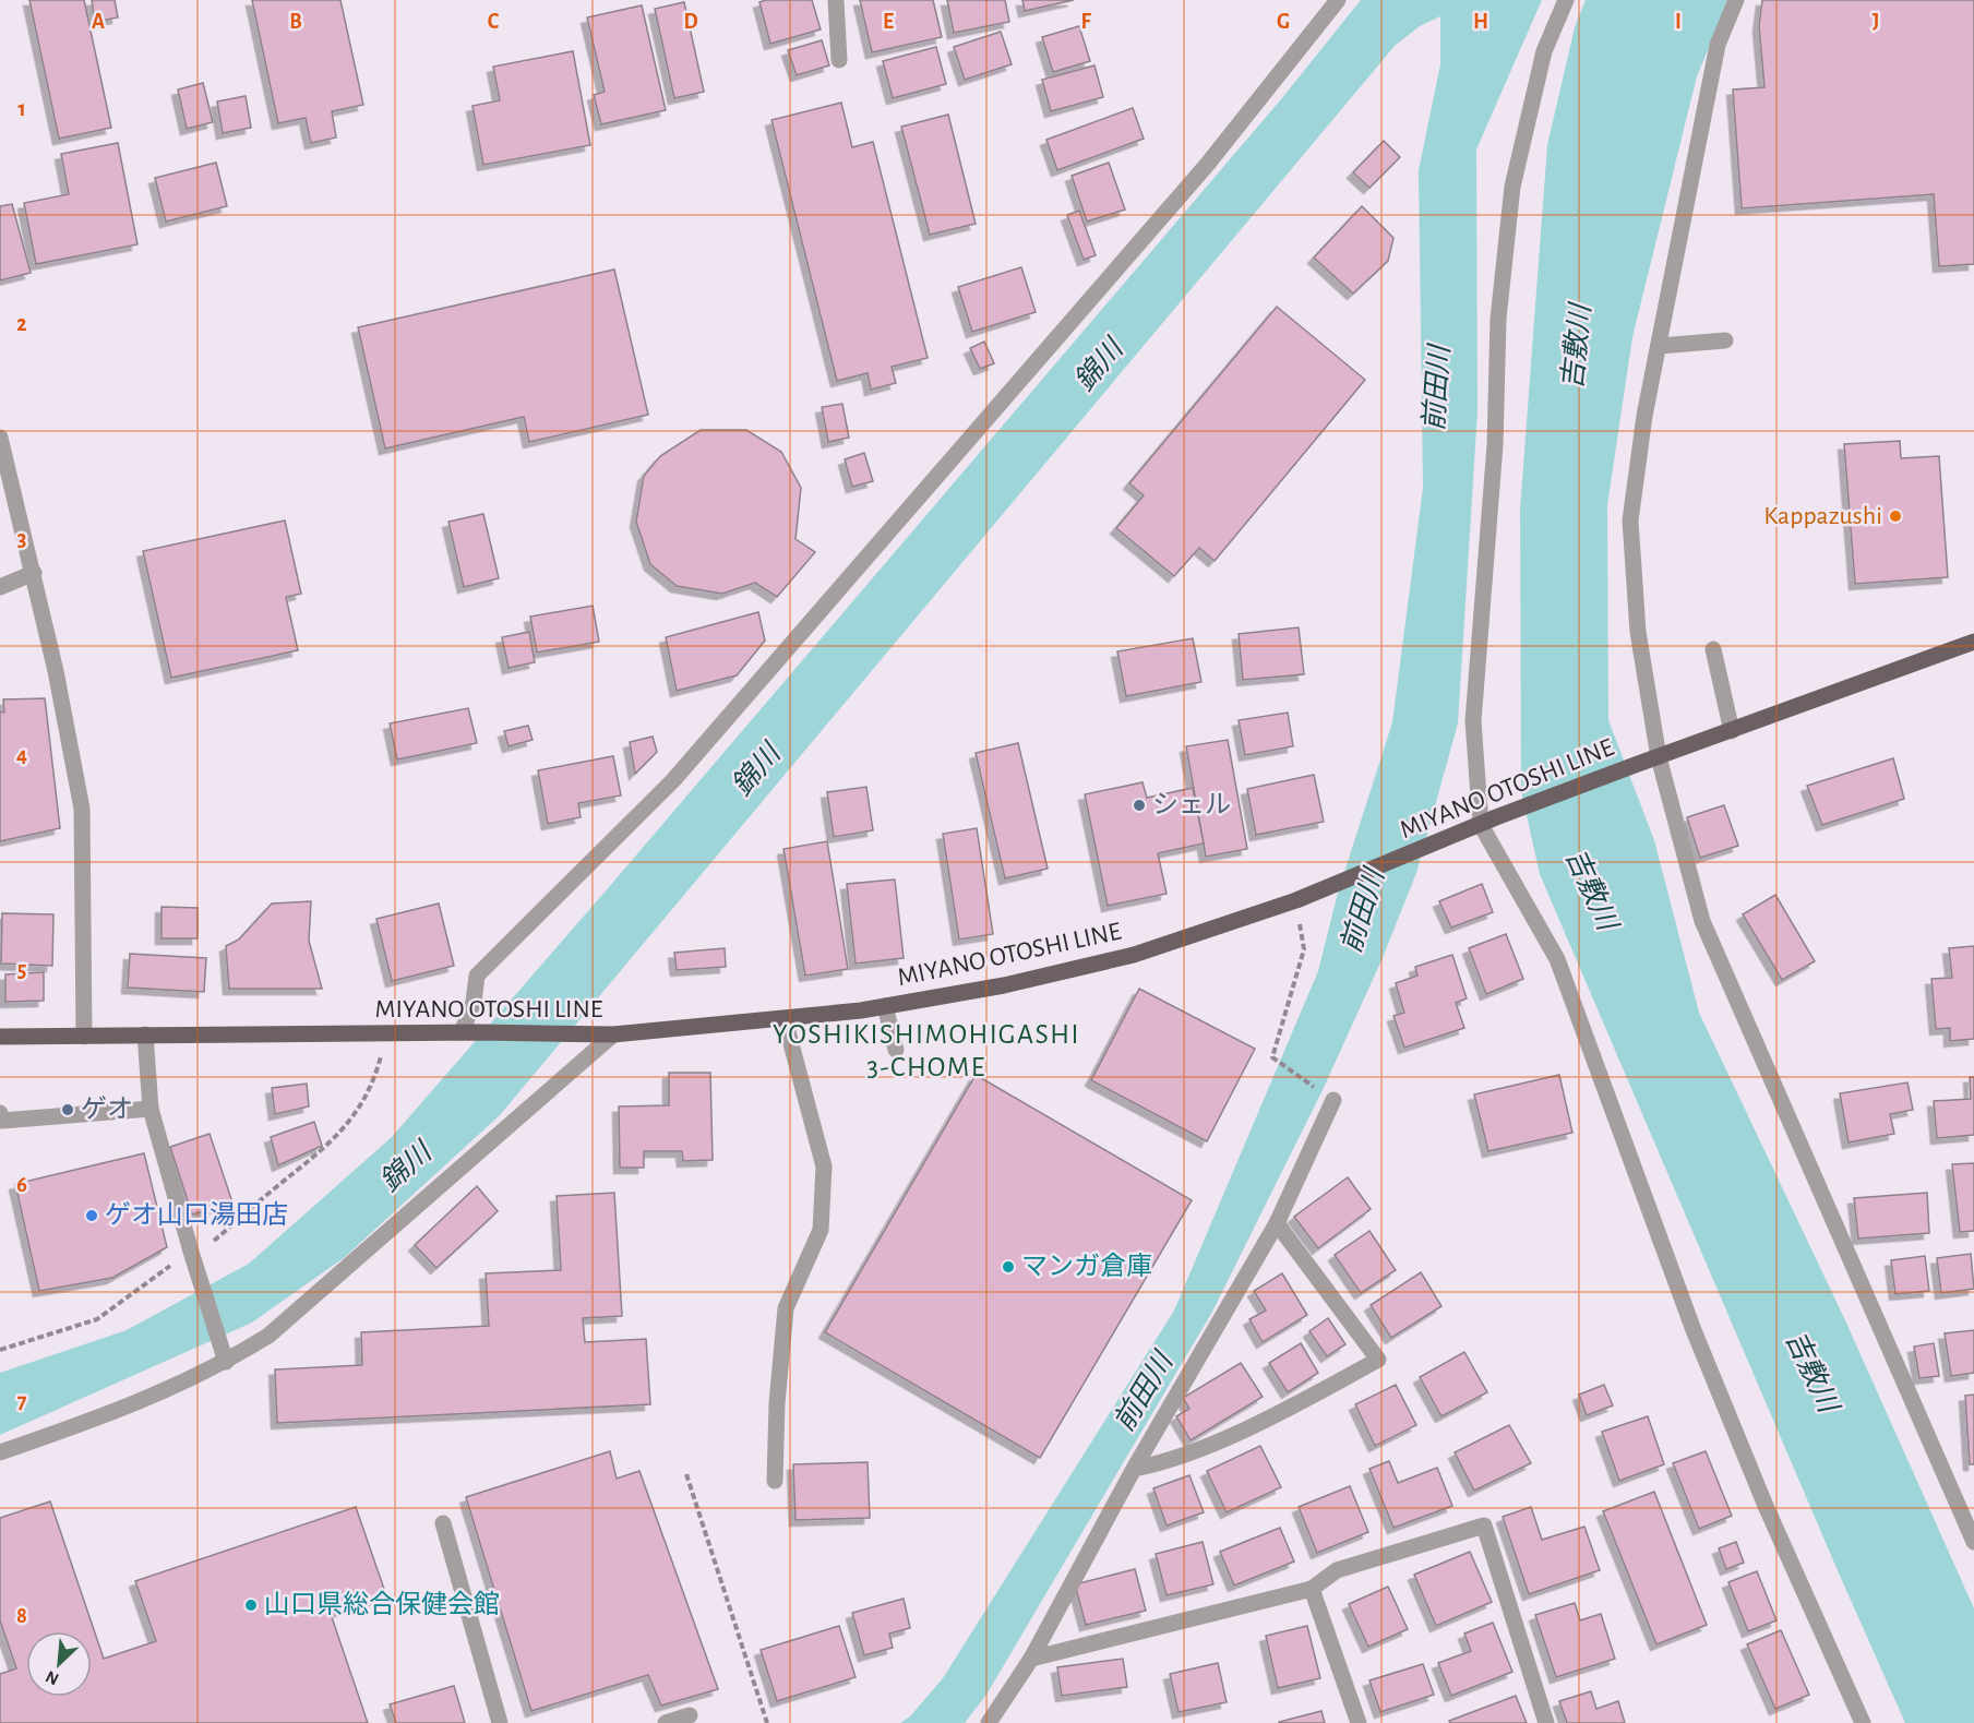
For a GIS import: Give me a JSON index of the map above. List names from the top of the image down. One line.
{"streets":{"main road":["MIYANO OTOSHI LINE"]},"districts":["YOSHIKISHIMOHIGASHI 3-CHOME"],"water":["吉敷川","錦川","前田川"],"places":["Kappazushi","シェル","ゲオ","ゲオ山口湯田店","マンガ倉庫","山口県総合保健会館"],"north":"bottom left","grid":{"columns":["A","B","C","D","E","F","G","H","I","J"],"rows":["1","2","3","4","5","6","7","8"]}}
